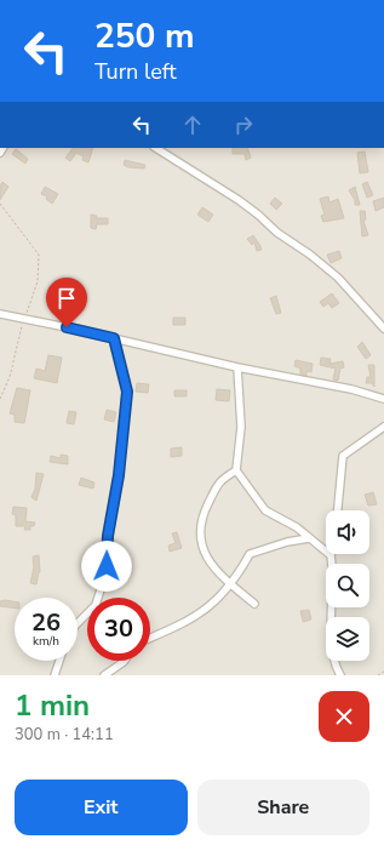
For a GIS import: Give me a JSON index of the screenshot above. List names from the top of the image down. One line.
{"page":{"turn":["250 m","Turn left"],"speed":"26 km/h","limit":"30","heading":["1 min","300 m · 14:11"],"buttons":["Exit","Share"]}}
